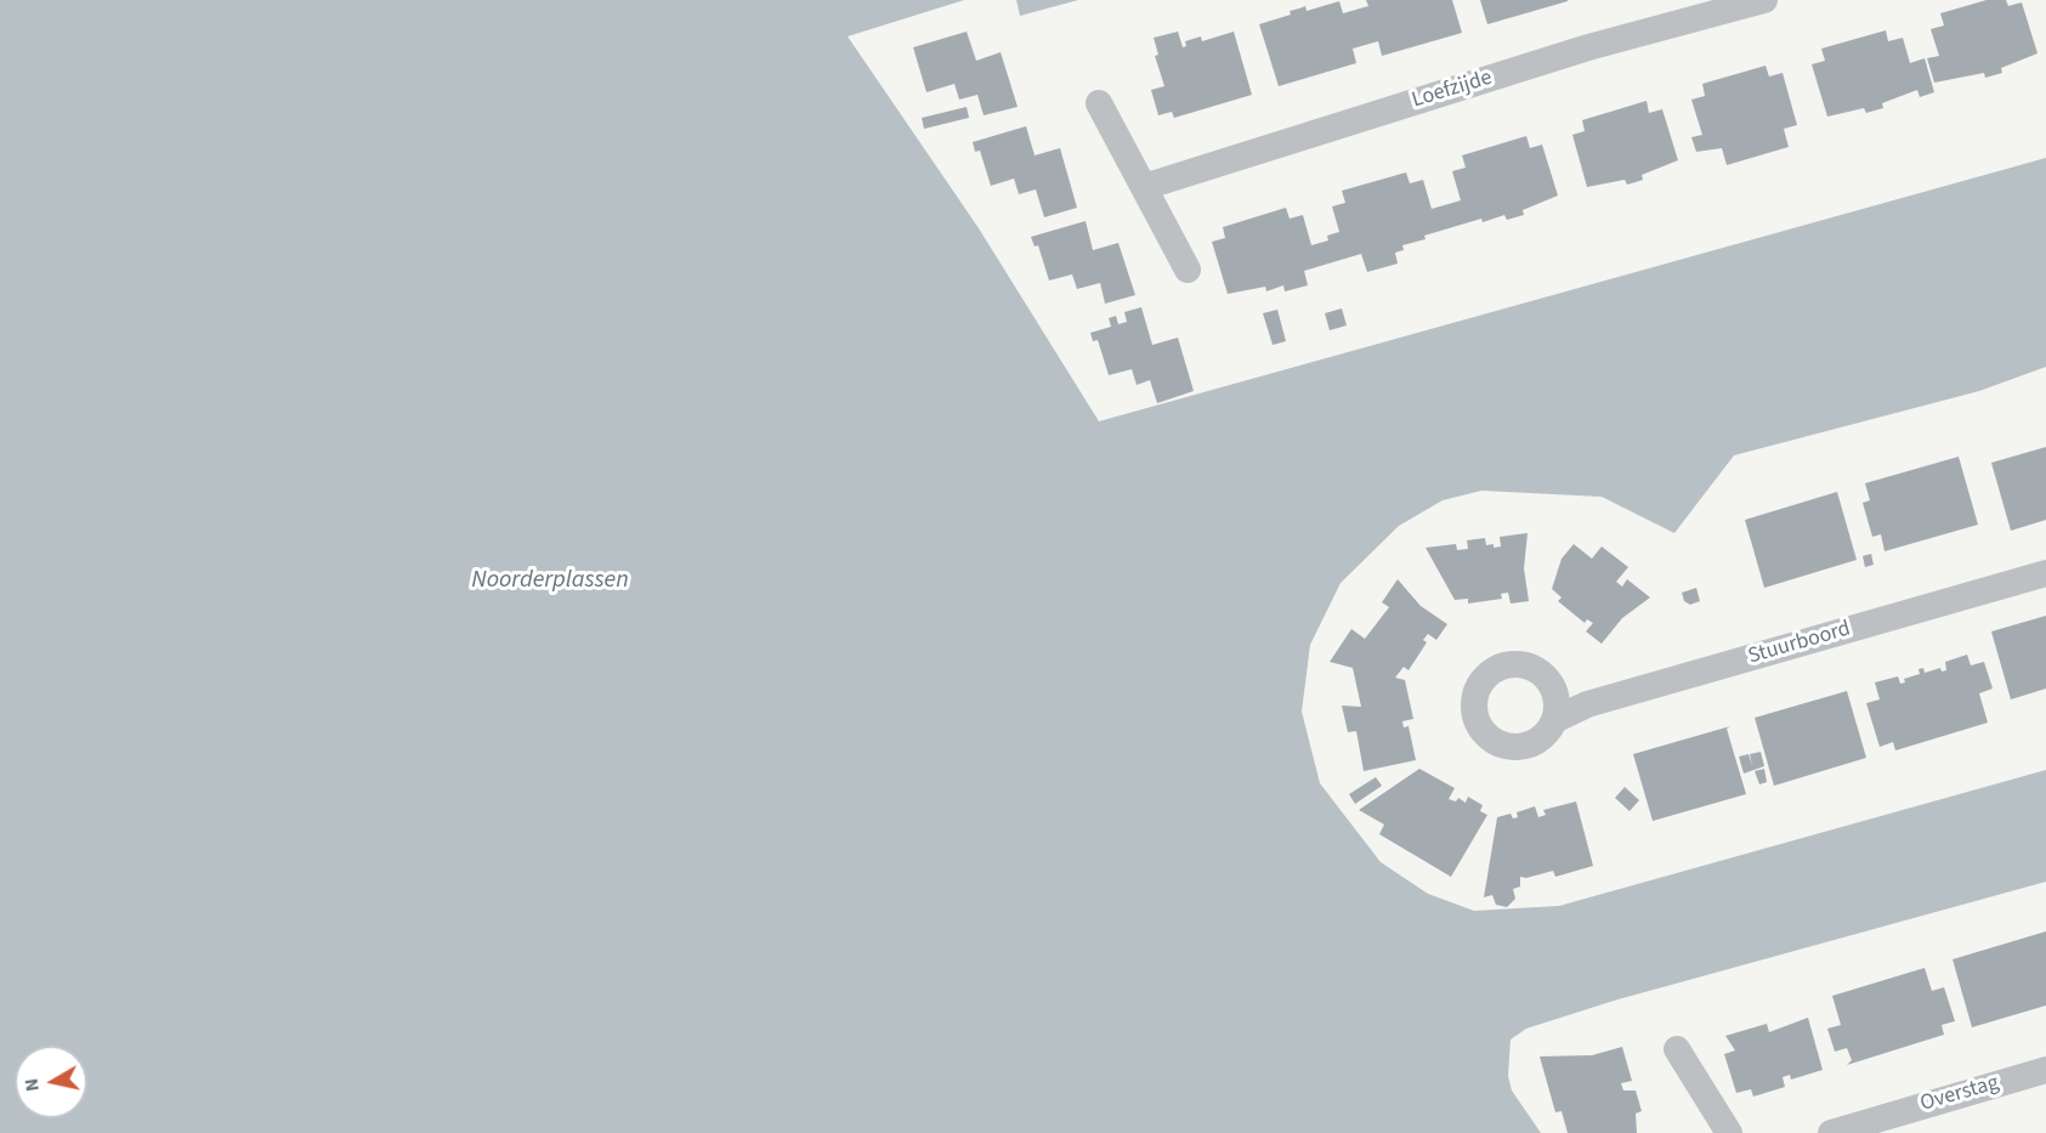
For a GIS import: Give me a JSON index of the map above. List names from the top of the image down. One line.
{"streets":{"street":["Loefzijde","Stuurboord","Overstag"]},"water":["Noorderplassen"],"north":"left"}
